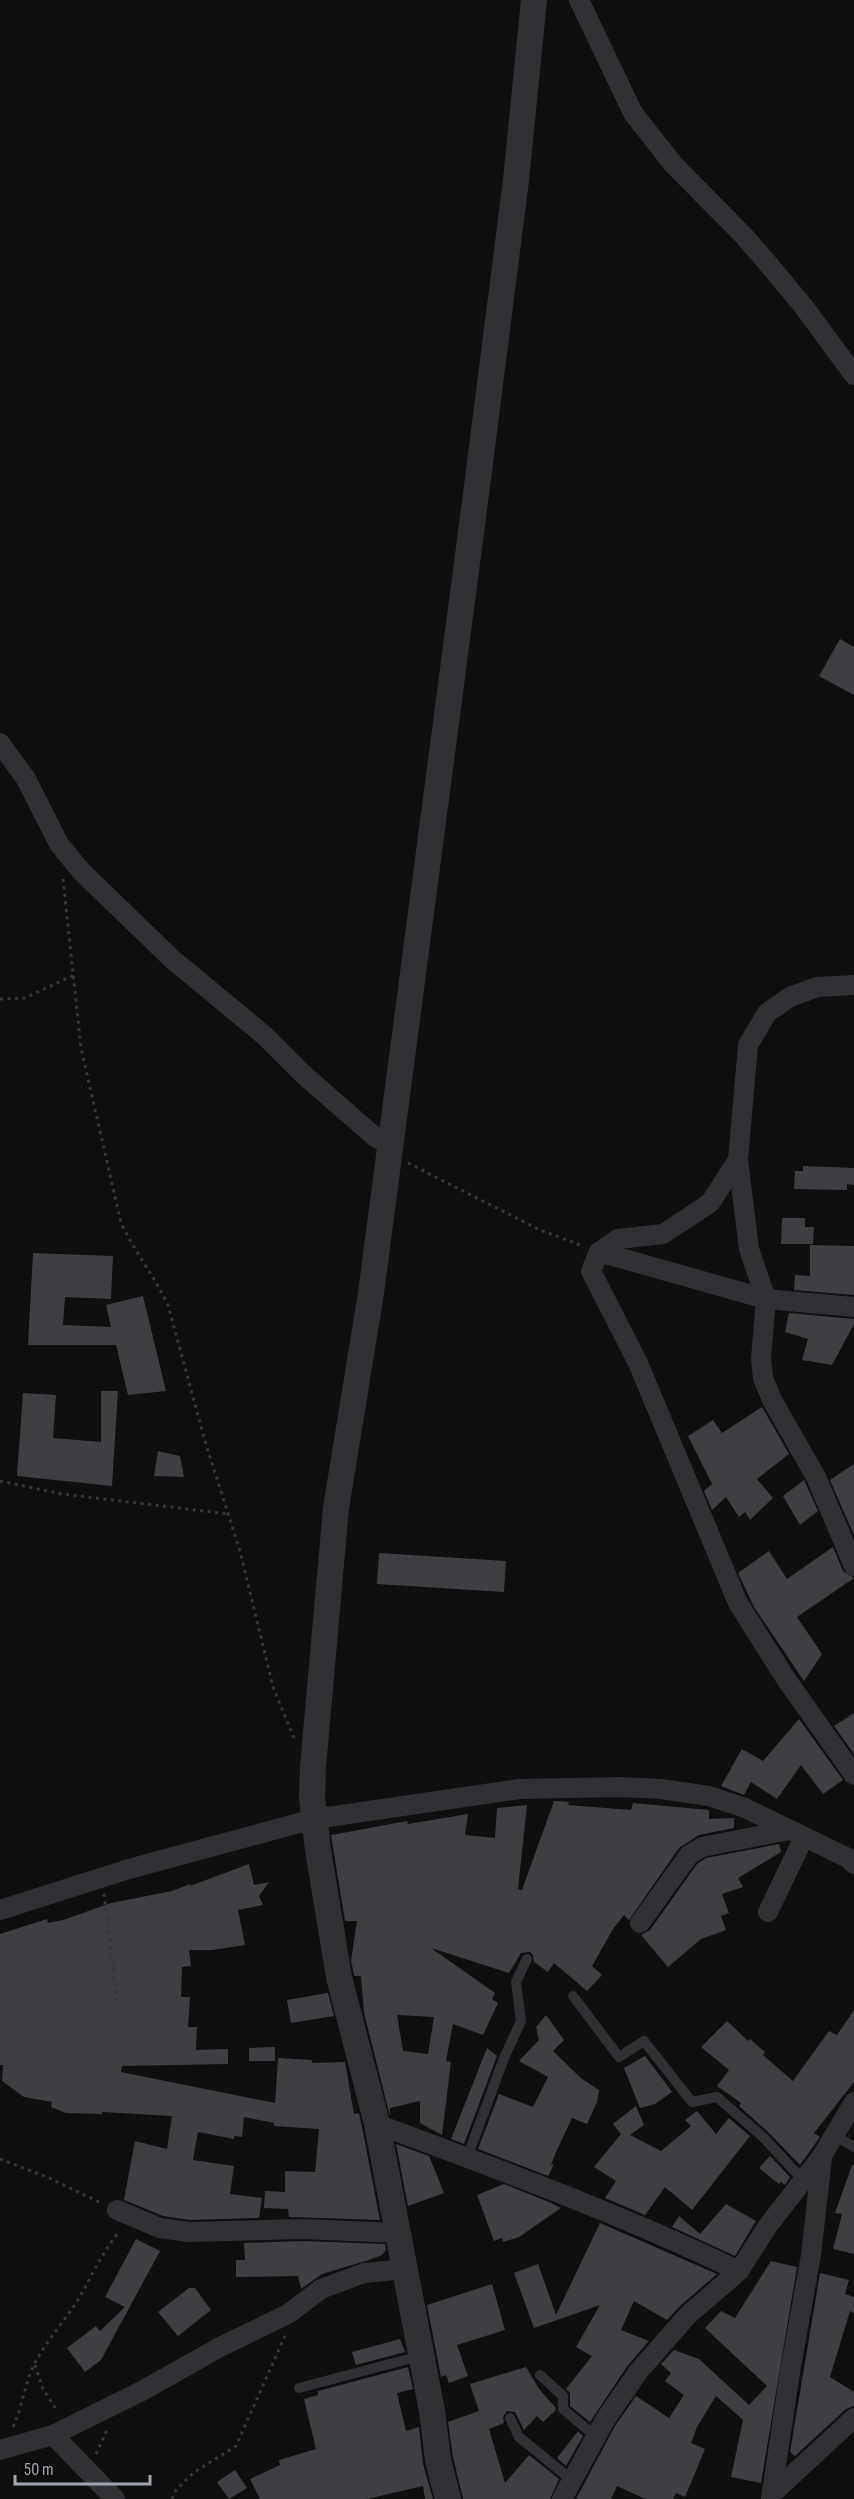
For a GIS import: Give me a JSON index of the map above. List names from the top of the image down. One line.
{"scale_bar":"50 m"}
